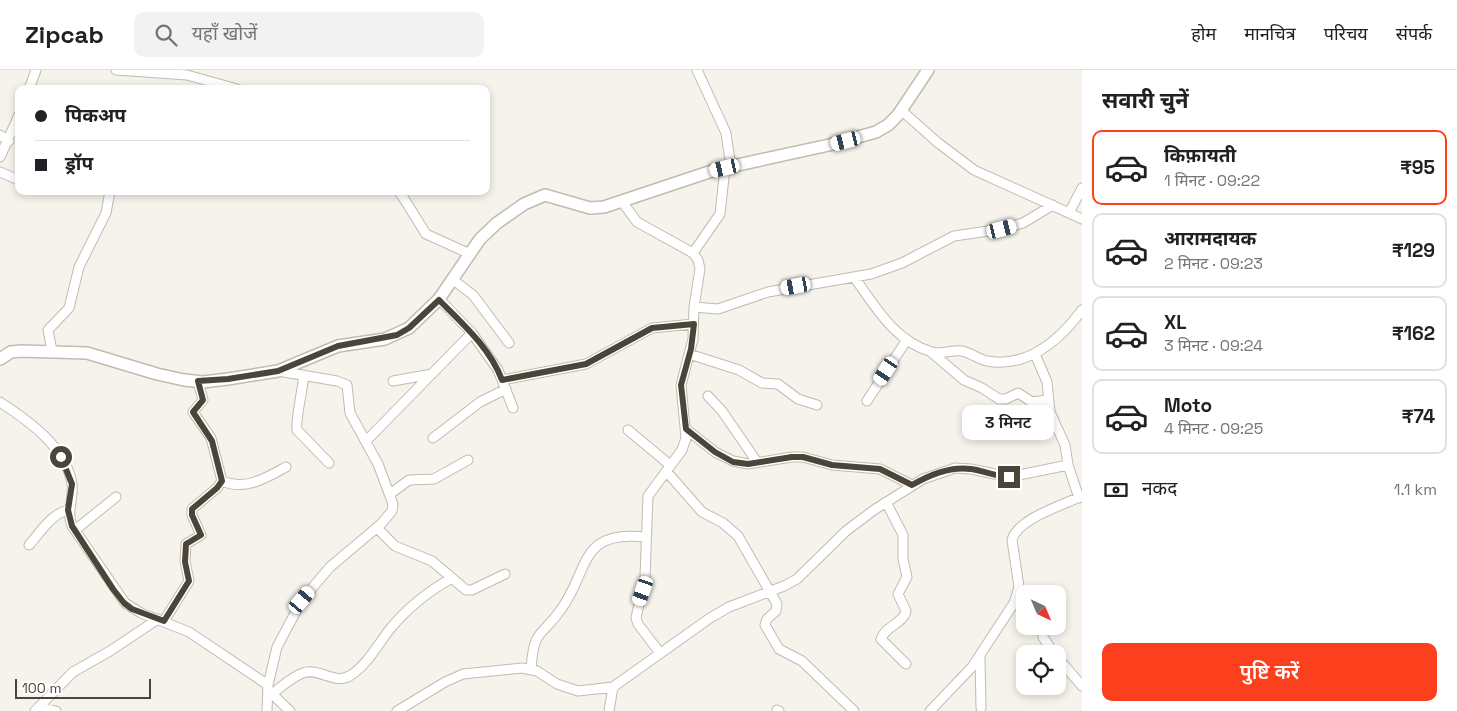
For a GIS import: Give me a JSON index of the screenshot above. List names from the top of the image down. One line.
{"scale_bar":"100 m","north":"bottom right","page":{"header":"Zipcab","search":"यहाँ खोजें","nav":["होम","मानचित्र","परिचय","संपर्क"],"heading":"सवारी चुनें","banner":["पिकअप","ड्रॉप"],"list":[{"name":"किफ़ायती","note":"1 मिनट · 09:22","value":"₹95"},{"name":"आरामदायक","note":"2 मिनट · 09:23","value":"₹129"},{"name":"XL","note":"3 मिनट · 09:24","value":"₹162"},{"name":"Moto","note":"4 मिनट · 09:25","value":"₹74"}],"bubble":"3 मिनट","pay":["नकद","1.1 km"],"buttons":"पुष्टि करें","scale":"100 m"}}
